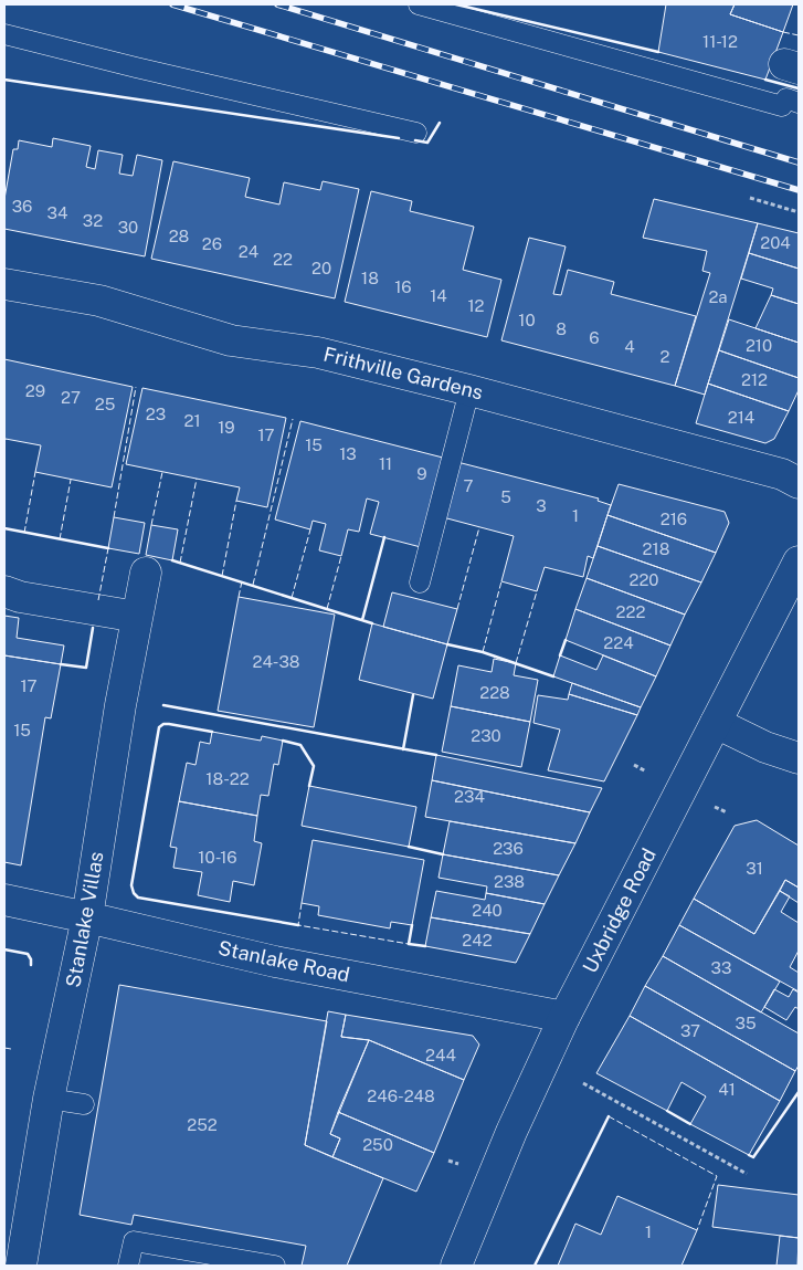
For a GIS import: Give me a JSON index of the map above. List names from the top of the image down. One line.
{"streets":{"street":["Frithville Gardens","Uxbridge Road","Stanlake Villas","Stanlake Road"]},"crossings":[["Uxbridge Road","Stanlake Road"],["Stanlake Villas","Stanlake Road"]],"house_numbers":["11-12","36","34","32","30","28","204","26","24","22","20","18","16","14","2a","12","10","8","6","210","4","2","212","29","27","25","23","214","21","19","17","15","13","11","9","7","5","3","1","216","218","220","222","224","24-38","17","228","15","230","18-22","234","236","10-16","31","238","240","242","33","35","37","244","41","246-248","252","250","1"]}
